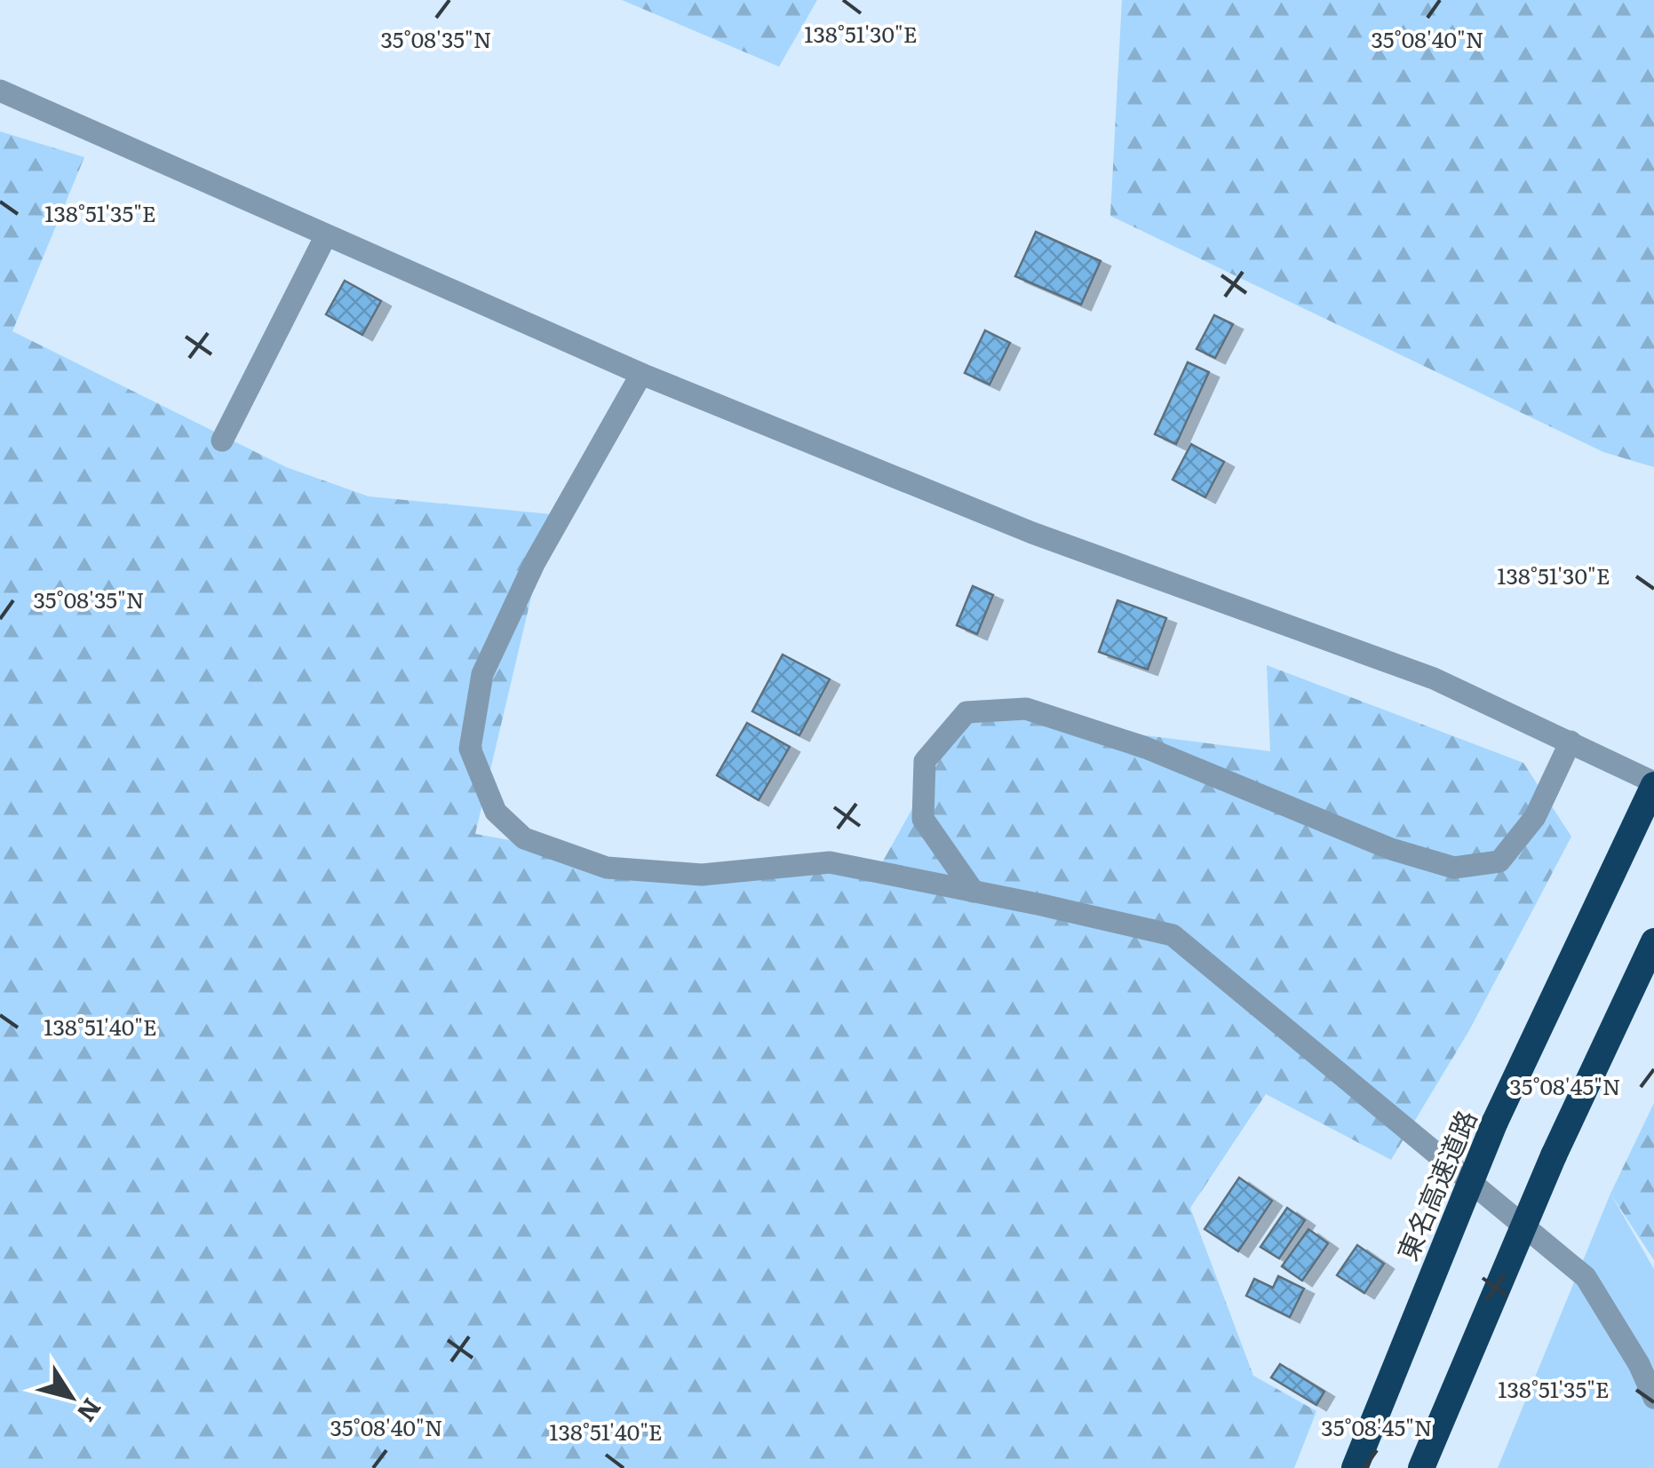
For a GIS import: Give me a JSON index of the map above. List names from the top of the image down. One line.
{"streets":{"highway":["東名高速道路"]},"north":"bottom right","coordinates":["138°51'30\"E","35°08'35\"N","35°08'40\"N","138°51'35\"E","138°51'40\"E","35°08'45\"N"]}
